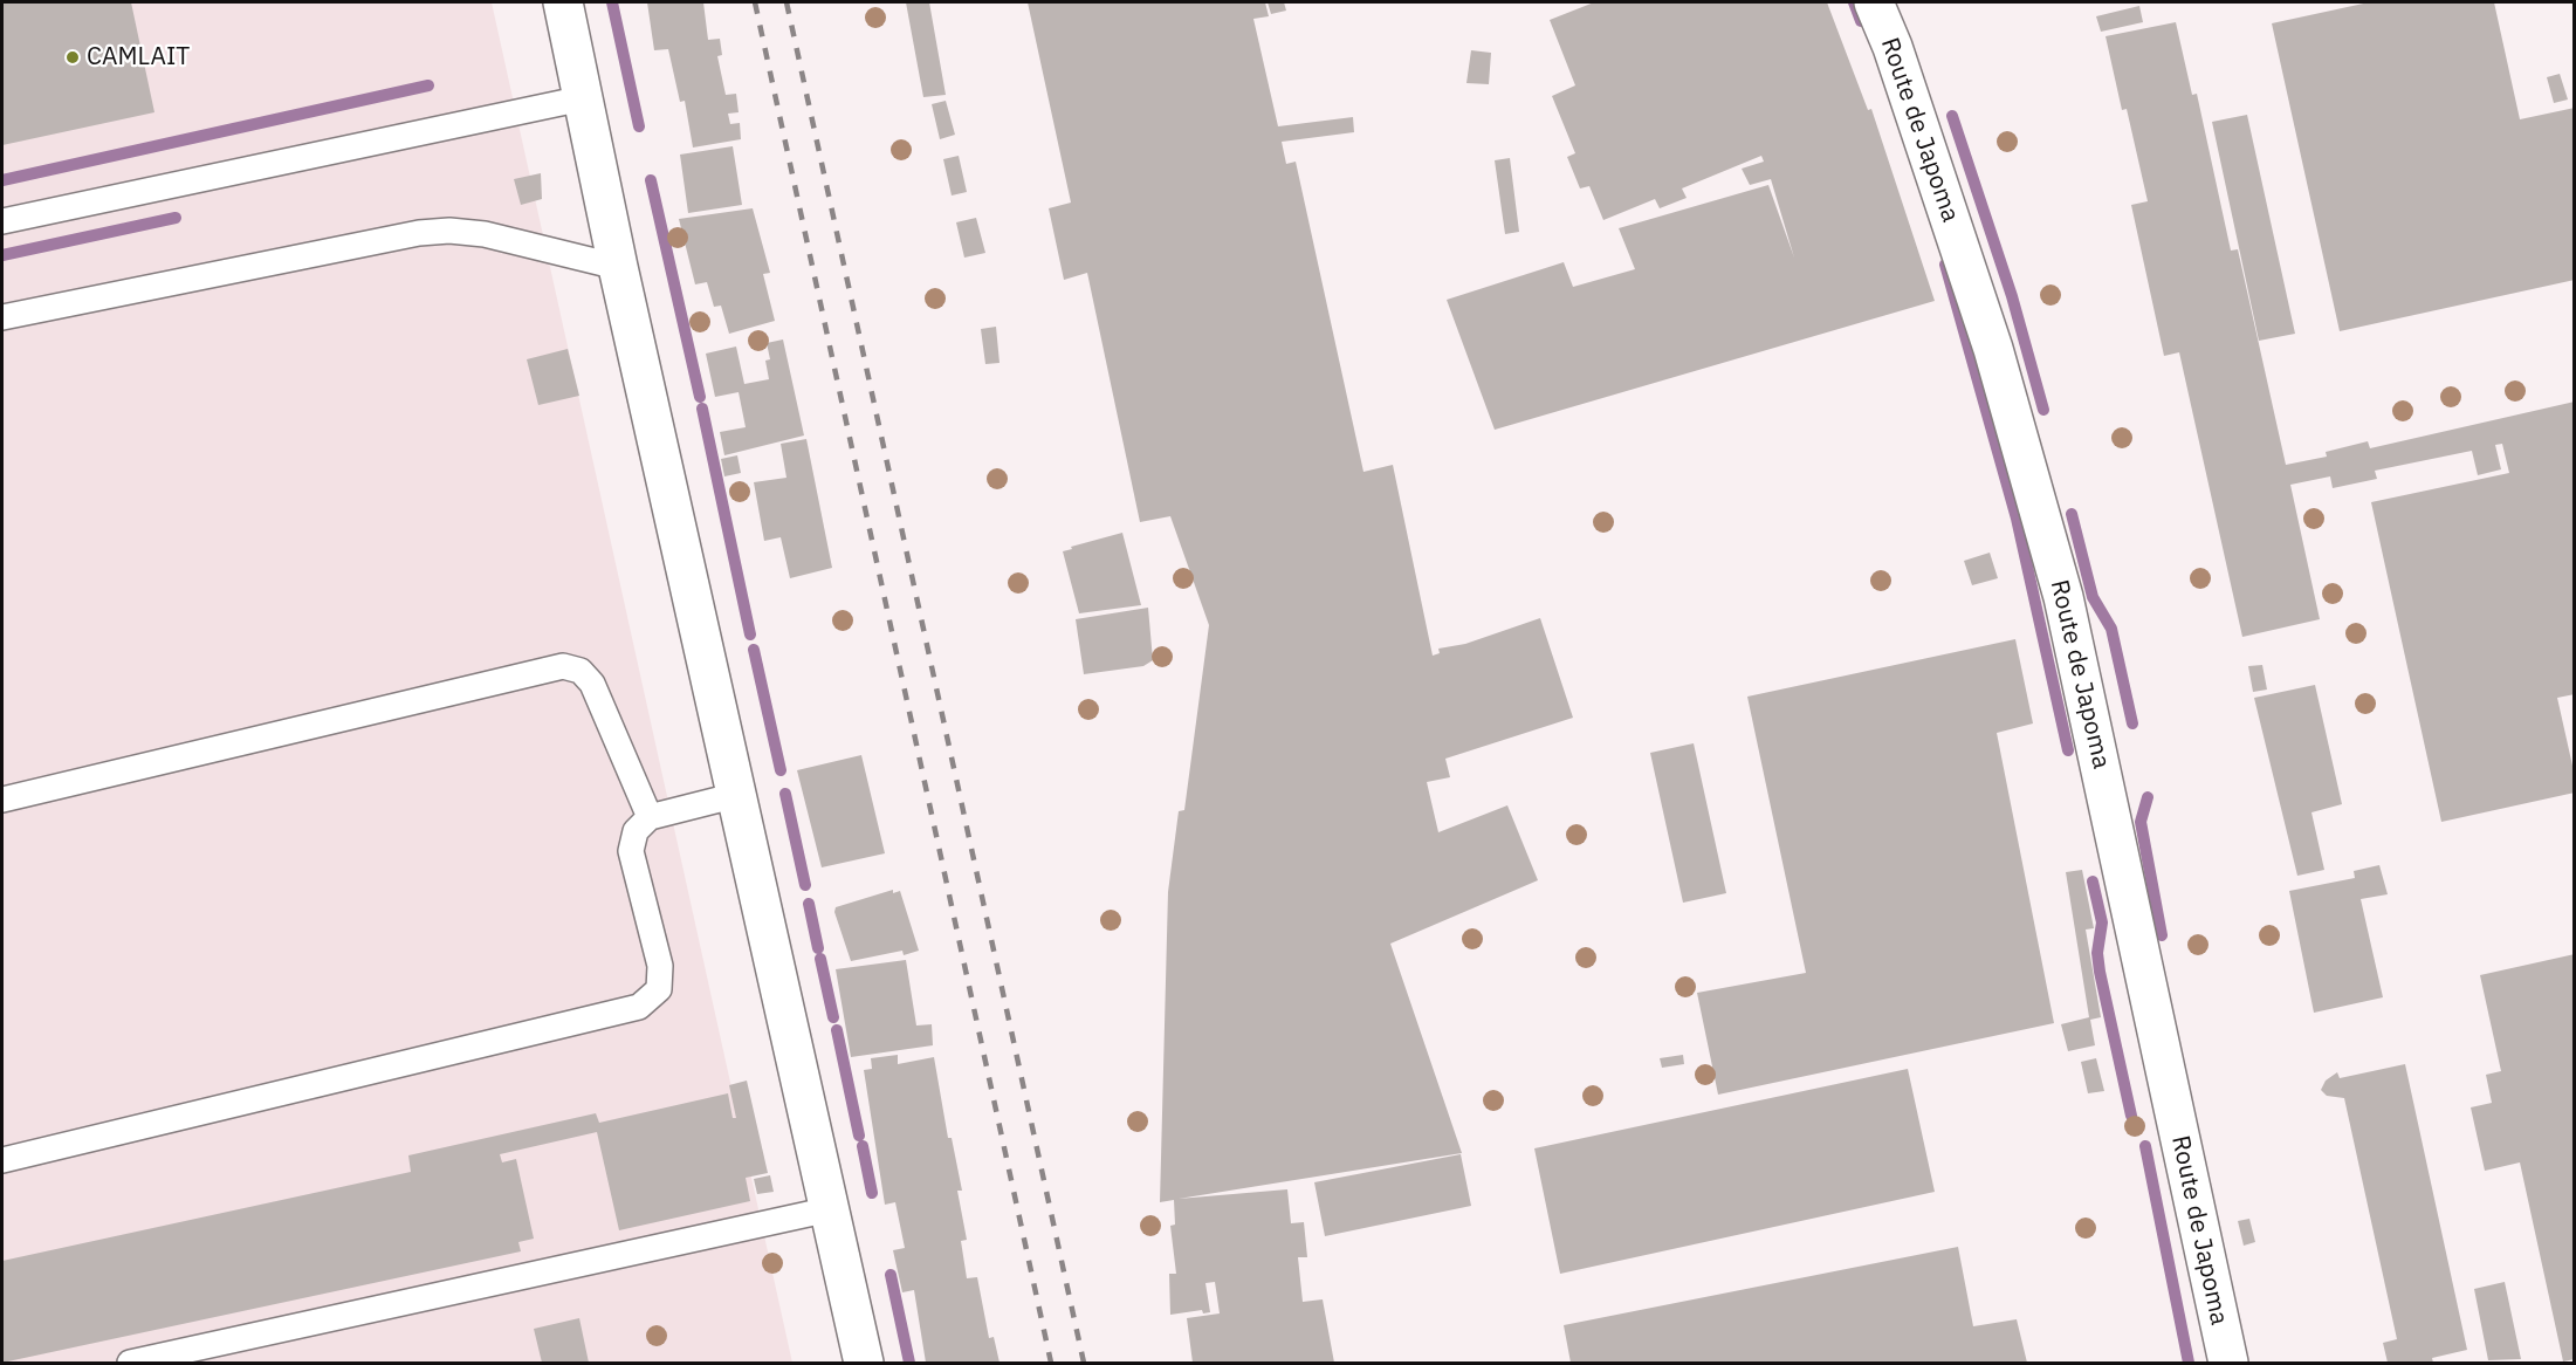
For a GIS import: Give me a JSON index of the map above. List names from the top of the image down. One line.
{"streets":{"street":["Route de Japoma"]},"places":["CAMLAIT"]}
